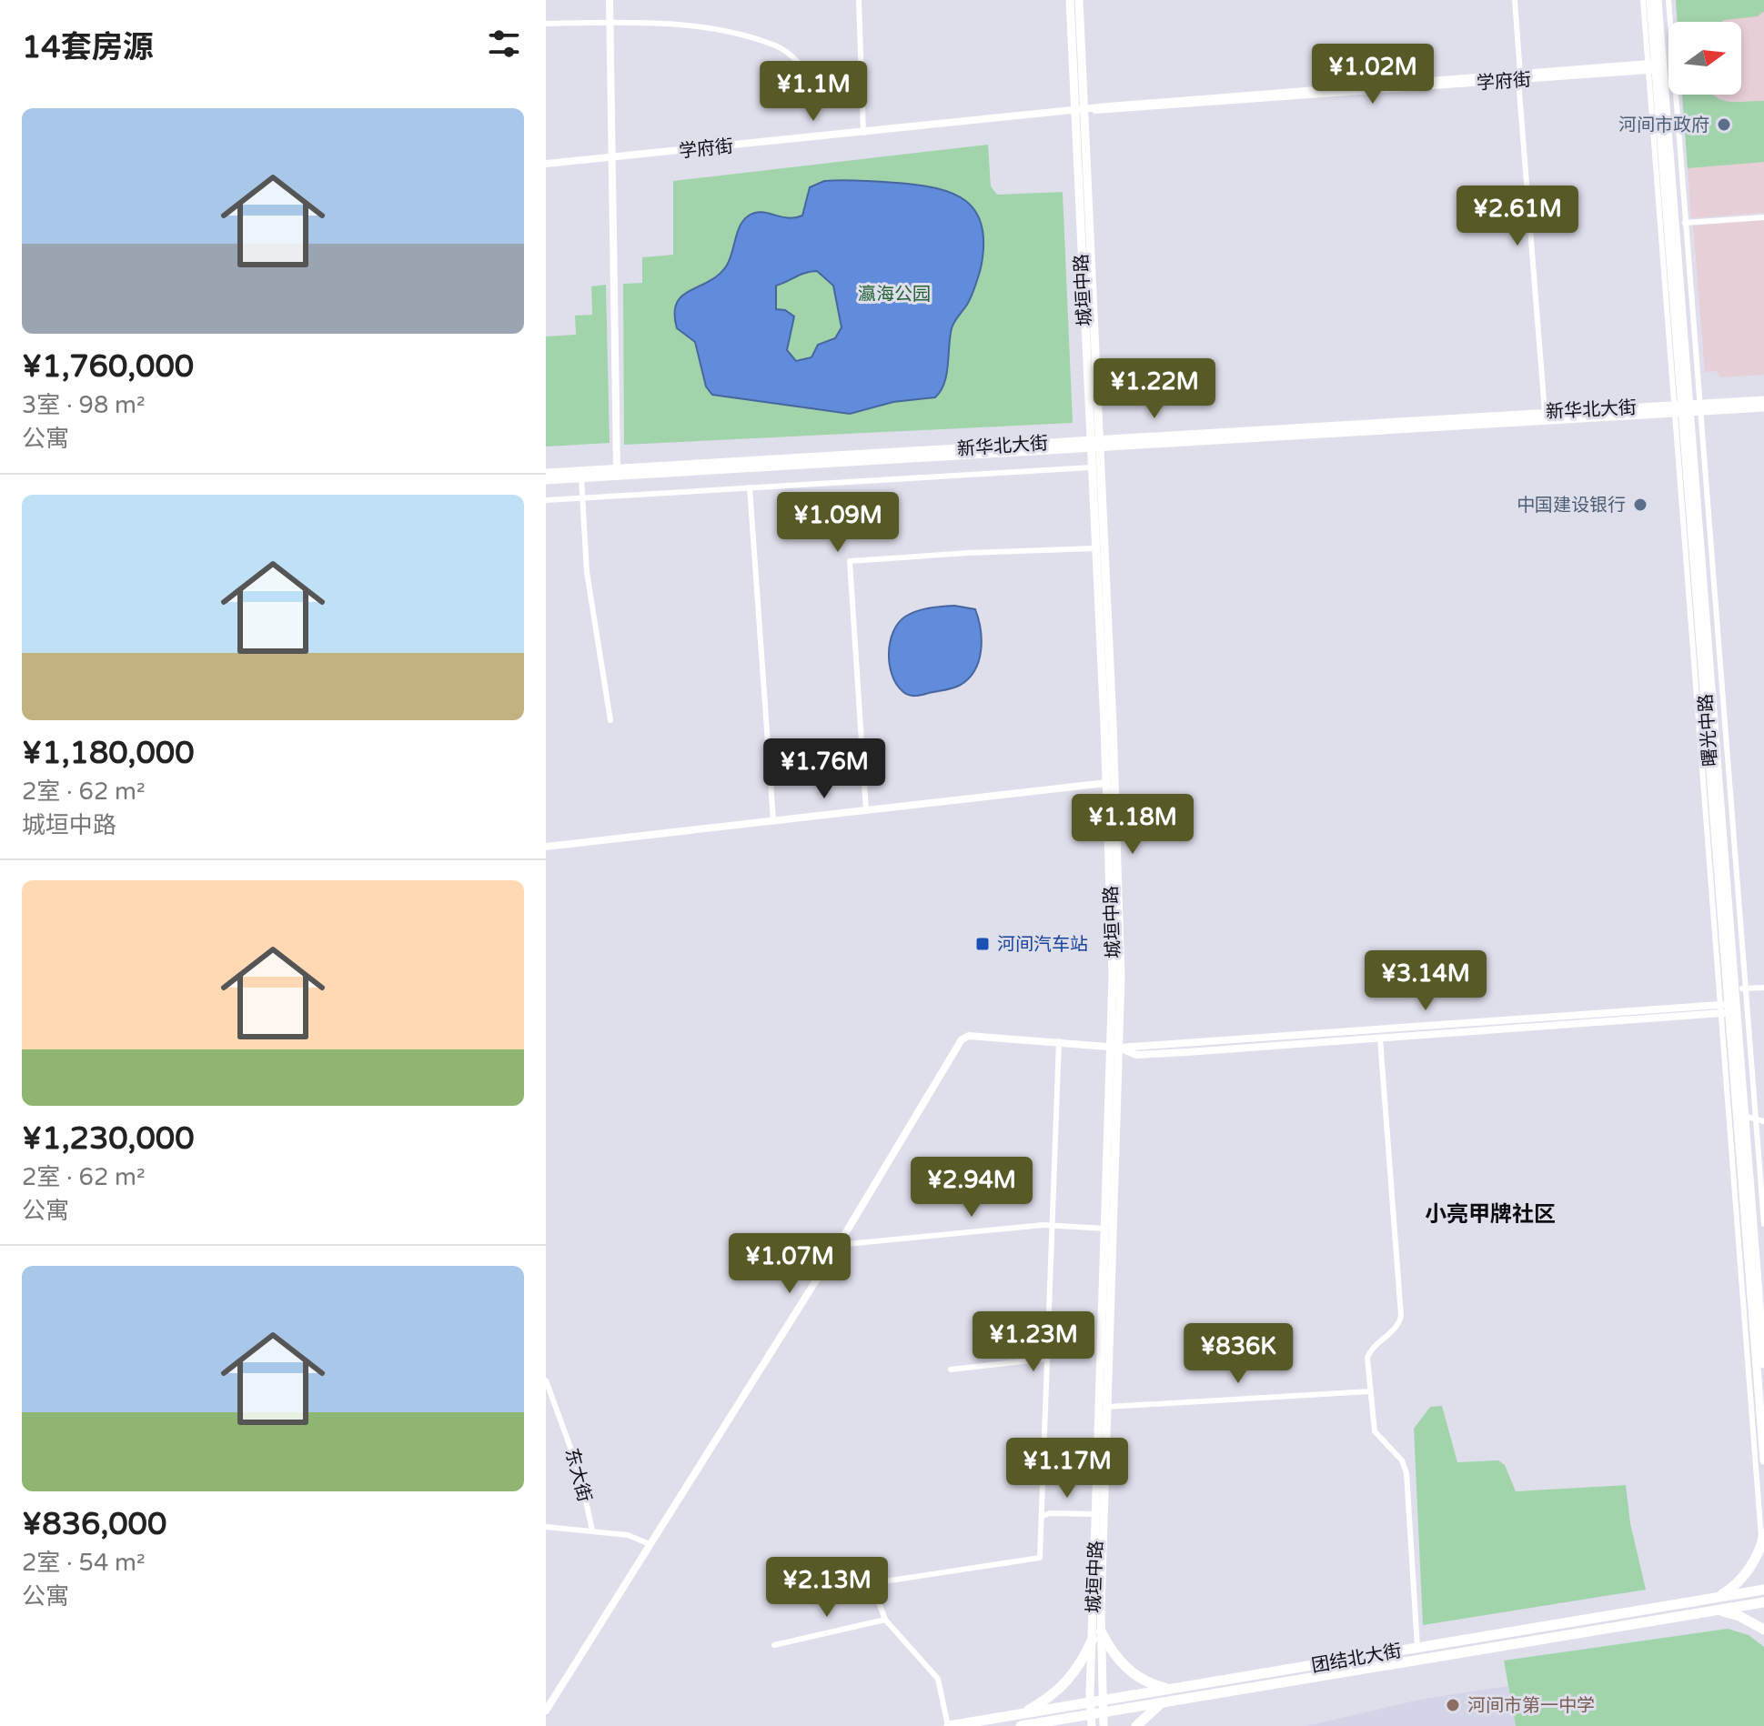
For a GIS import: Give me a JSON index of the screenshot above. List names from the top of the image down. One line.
{"streets":{"highway":["团结北大街"],"main road":["城垣中路","新华北大街","曙光中路"],"street":["学府街","东大街"]},"crossings":[["学府街","城垣中路"],["学府街","曙光中路"],["城垣中路","新华北大街"],["城垣中路","团结北大街"],["新华北大街","曙光中路"]],"districts":["小亮甲牌社区"],"parks":["瀛海公园"],"places":{"other":["河间市政府","中国建设银行","河间市第一中学"],"transit":["河间汽车站"]},"north":"right","page":{"heading":"14套房源","price":["¥1.02M","¥1.1M","¥2.61M","¥1.22M","¥1.09M","¥1.76M","¥1.18M","¥3.14M","¥2.94M","¥1.07M","¥1.23M","¥836K","¥1.17M","¥2.13M"],"list":[{"name":"¥1,760,000","note":"3室 · 98 m² · 公寓"},{"name":"¥1,180,000","note":"2室 · 62 m² · 城垣中路"},{"name":"¥1,230,000","note":"2室 · 62 m² · 公寓"},{"name":"¥836,000","note":"2室 · 54 m² · 公寓"}]}}
